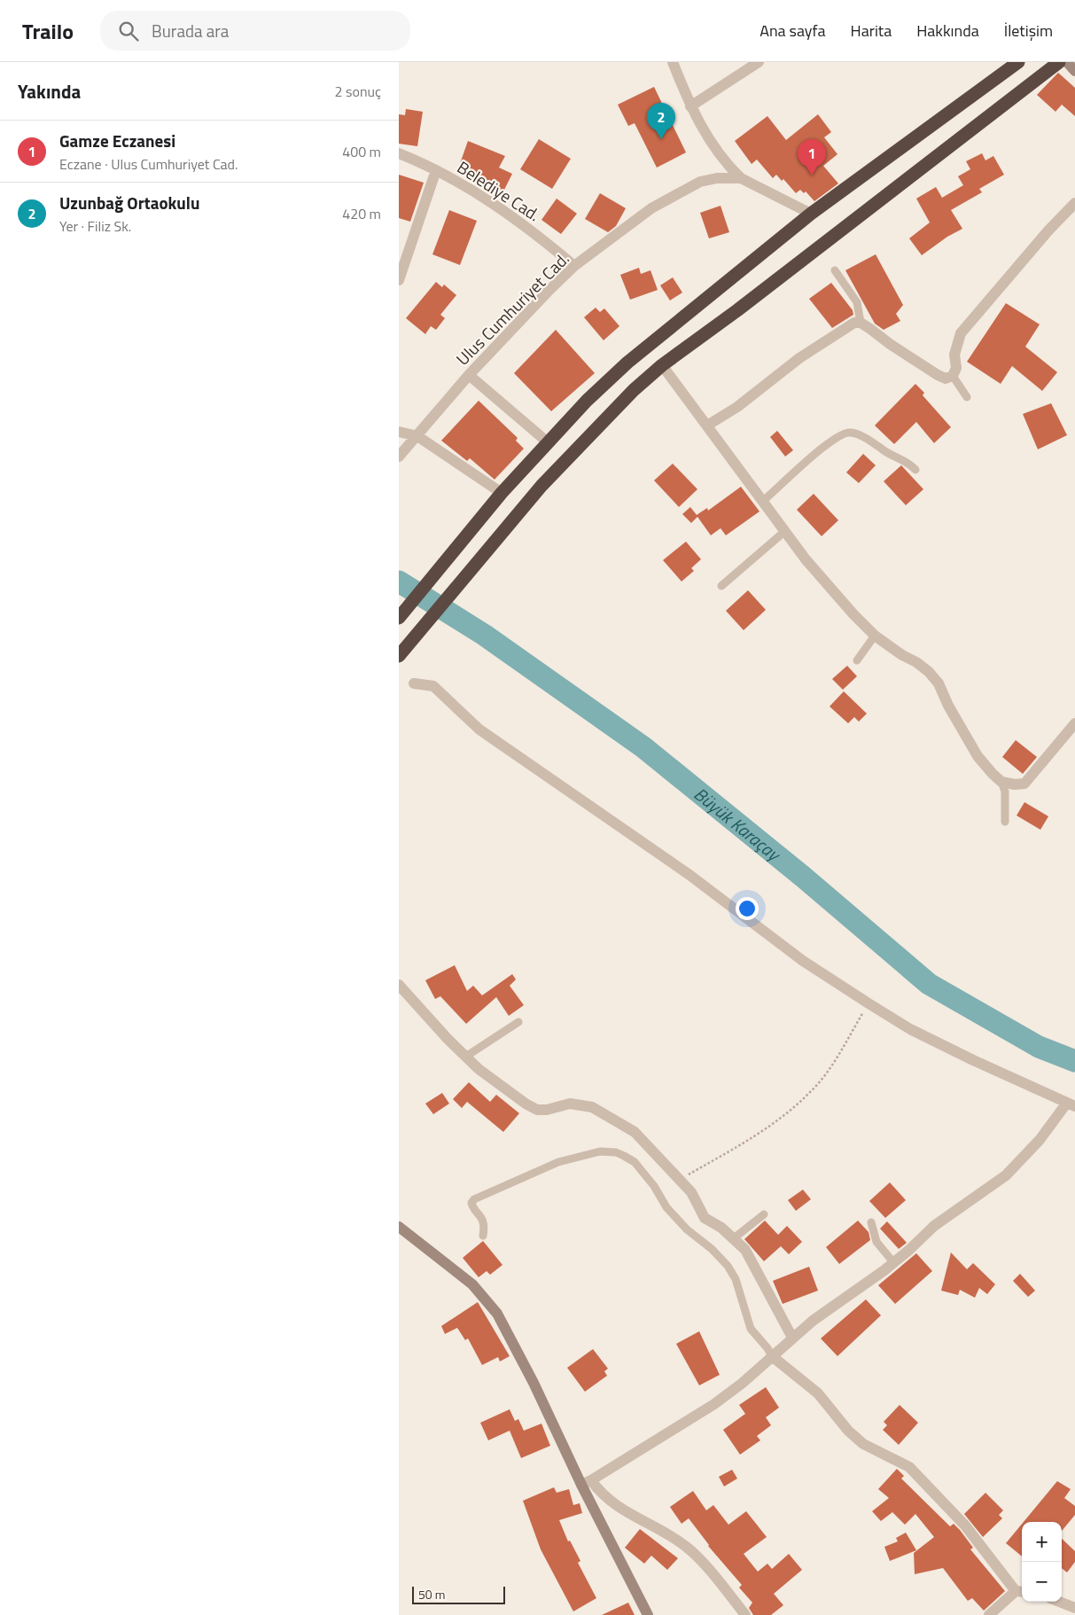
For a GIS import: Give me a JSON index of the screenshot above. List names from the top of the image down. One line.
{"streets":{"street":["Belediye Cad.","Ulus Cumhuriyet Cad."]},"crossings":[["Belediye Cad.","Ulus Cumhuriyet Cad."]],"water":["Büyük Karaçay"],"scale_bar":"50 m","page":{"header":"Trailo","search":"Burada ara","nav":["Ana sayfa","Harita","Hakkında","İletişim"],"heading":["Yakında","2 sonuç"],"pins":["2","1"],"list":[{"mark":"1","name":"Gamze Eczanesi","note":"Eczane · Ulus Cumhuriyet Cad.","value":"400 m"},{"mark":"2","name":"Uzunbağ Ortaokulu","note":"Yer · Filiz Sk.","value":"420 m"}],"map_buttons":["+","−"],"scale":"50 m"}}
